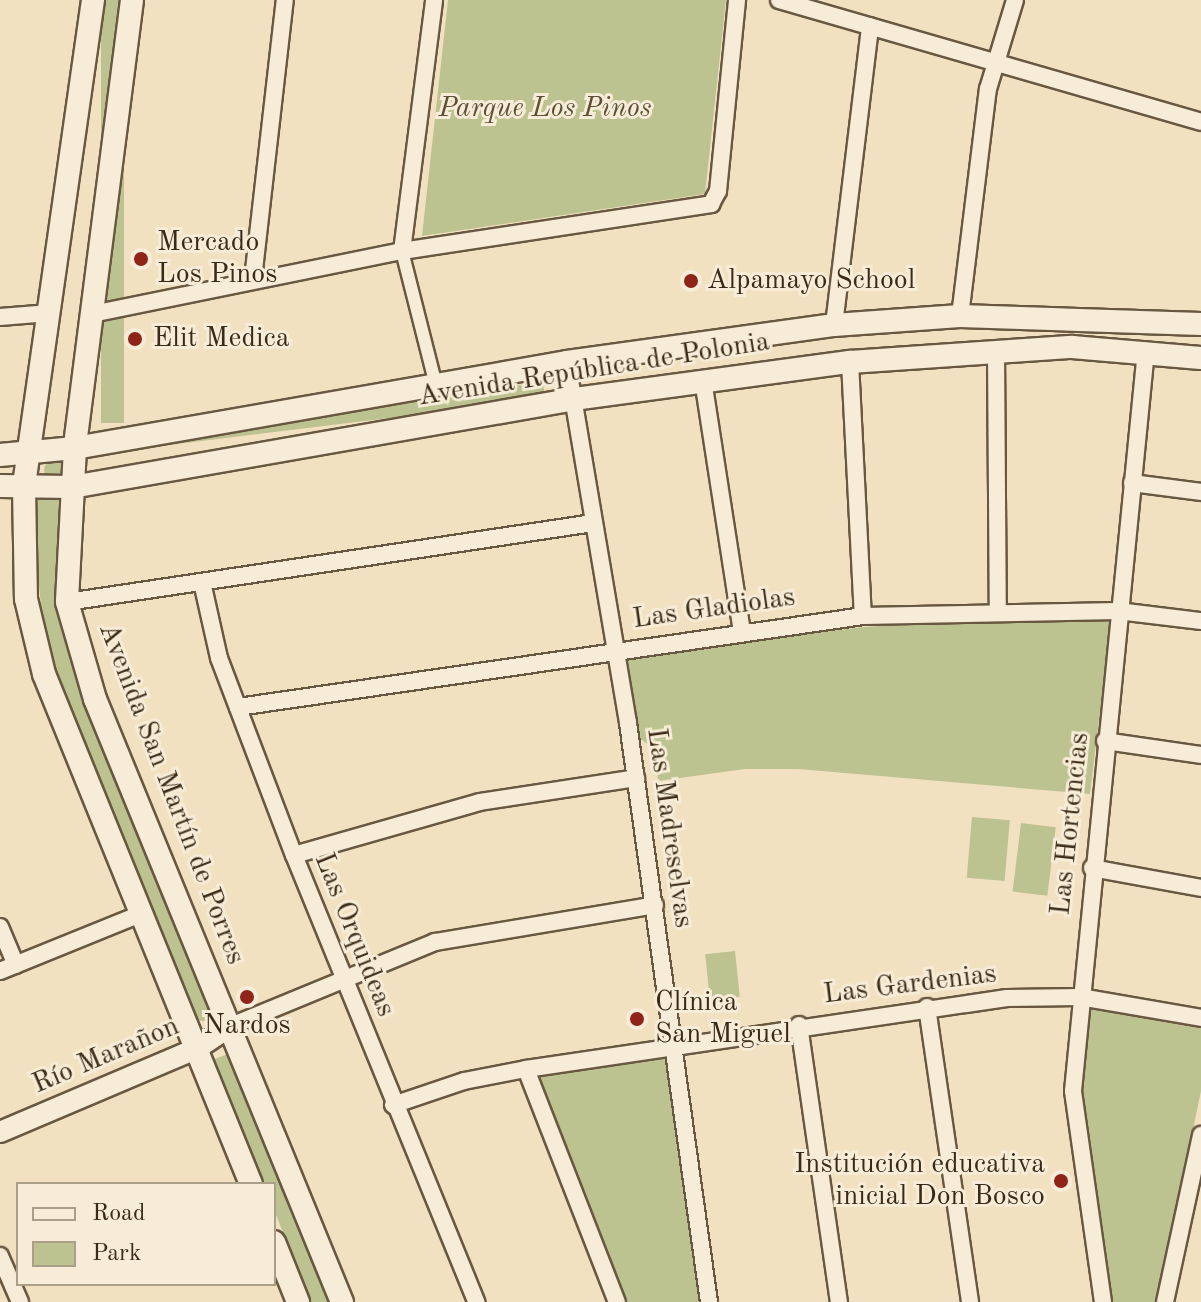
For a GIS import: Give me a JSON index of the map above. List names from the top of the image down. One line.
{"streets":{"main road":["Avenida República de Polonia","Avenida San Martín de Porres"],"street":["Las Gladiolas","Las Hortencias","Las Madreselvas","Las Orquideas","Las Gardenias","Río Marañon"]},"crossings":[["Avenida República de Polonia","Avenida San Martín de Porres"],["Avenida República de Polonia","Las Hortencias"],["Avenida República de Polonia","Las Madreselvas"],["Las Gladiolas","Las Hortencias"],["Las Gladiolas","Las Madreselvas"],["Las Gladiolas","Las Orquideas"],["Avenida San Martín de Porres","Río Marañon"],["Las Hortencias","Las Gardenias"],["Las Madreselvas","Las Gardenias"],["Las Orquideas","Las Gardenias"]],"parks":["Parque Los Pinos"],"places":["Mercado Los Pinos","Alpamayo School","Elit Medica","Nardos","Clínica San Miguel","Institución educativa inicial Don Bosco"],"legend":["Road","Park"]}
